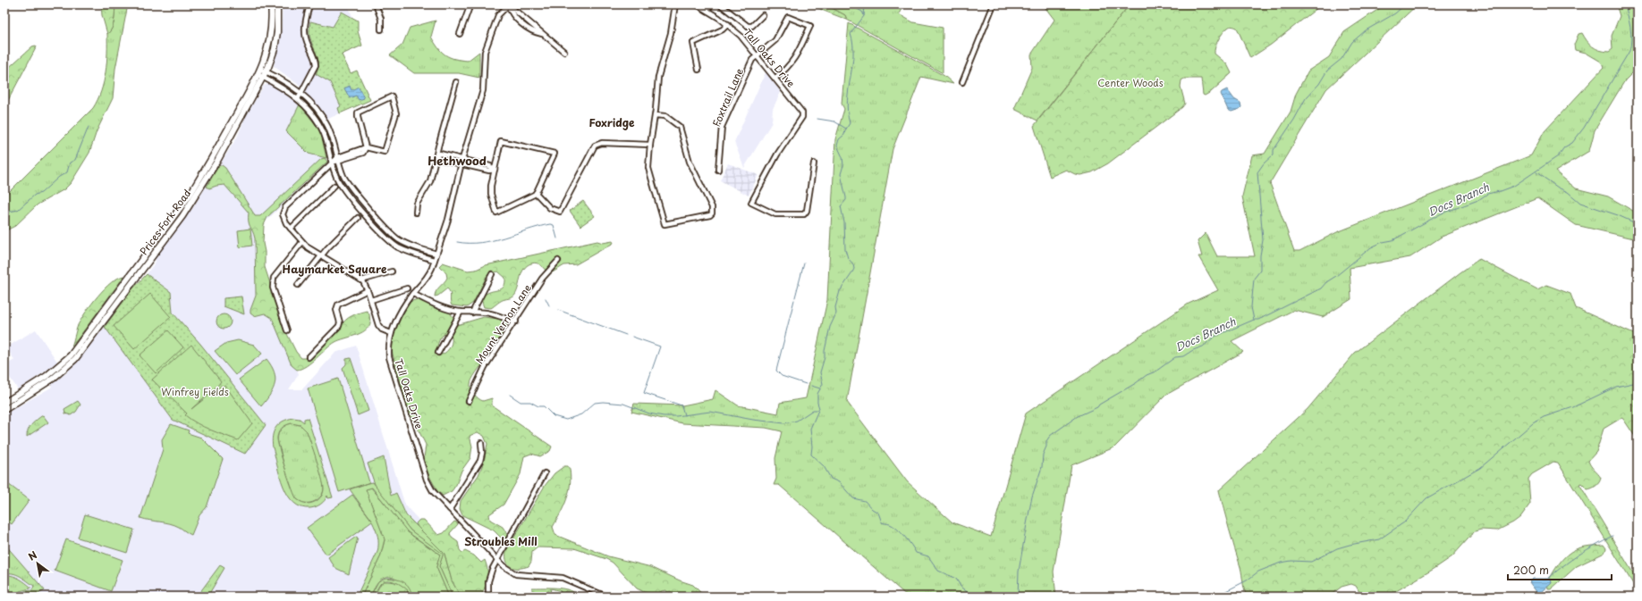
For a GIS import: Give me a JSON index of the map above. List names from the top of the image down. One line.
{"streets":{"main road":["Prices Fork Road"],"street":["Tall Oaks Drive","Foxtrail Lane","Mount Vernon Lane"]},"crossings":[["Tall Oaks Drive","Foxtrail Lane"]],"districts":["Foxridge","Hethwood","Haymarket Square","Stroubles Mill"],"water":["Docs Branch"],"parks":["Center Woods","Winfrey Fields"],"scale_bar":"200 m","north":"top left"}
